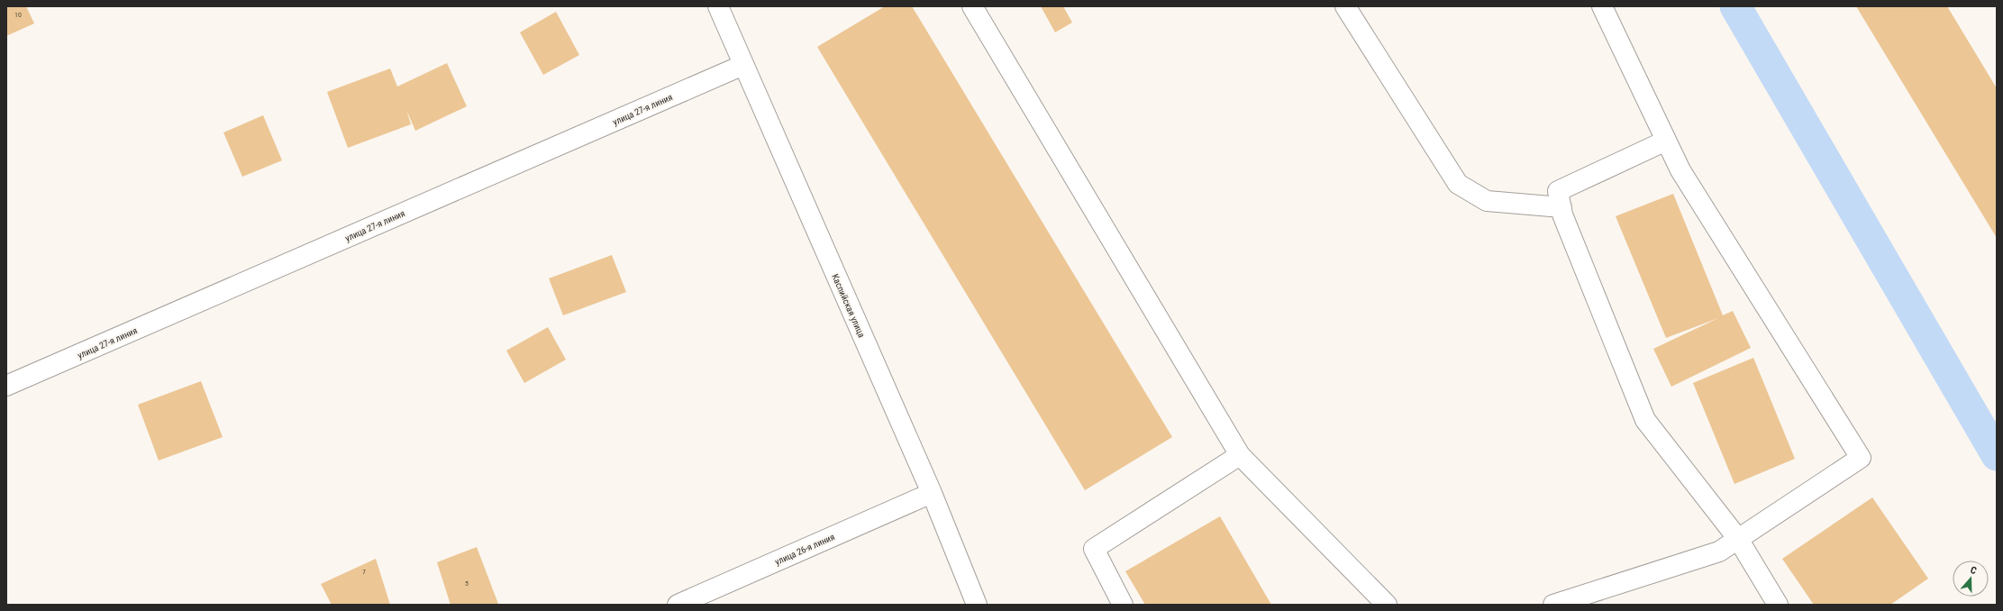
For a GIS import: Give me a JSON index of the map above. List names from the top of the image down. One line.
{"streets":{"street":["улица 27-я линия","Каспийская улица","улица 26-я линия"]},"crossings":[["улица 27-я линия","Каспийская улица"],["Каспийская улица","улица 26-я линия"]],"house_numbers":["10","7","5"],"north":"top"}
